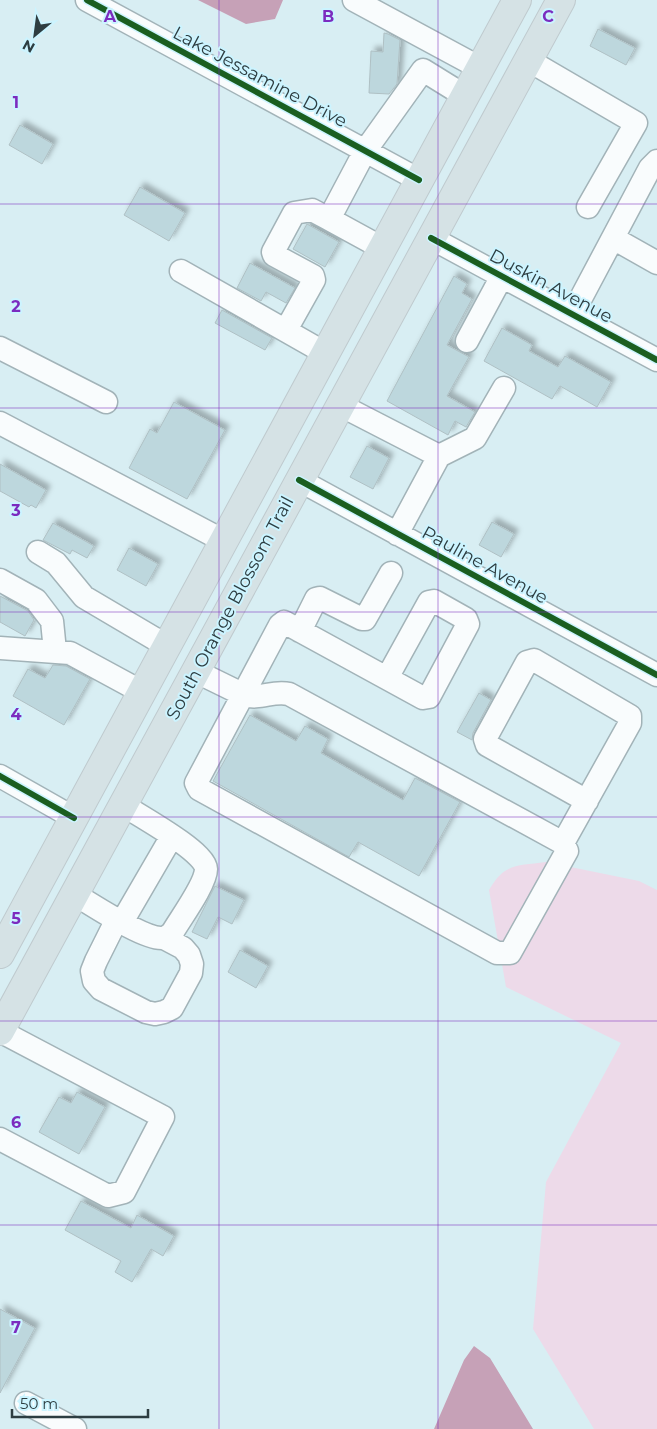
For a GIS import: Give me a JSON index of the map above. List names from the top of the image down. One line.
{"streets":{"main road":["South Orange Blossom Trail"],"street":["Lake Jessamine Drive","Duskin Avenue","Pauline Avenue"]},"crossings":[["Lake Jessamine Drive","South Orange Blossom Trail"],["Duskin Avenue","South Orange Blossom Trail"],["Pauline Avenue","South Orange Blossom Trail"]],"scale_bar":"50 m","north":"bottom left","grid":{"columns":["A","B","C"],"rows":["1","2","3","4","5","6","7"]}}
